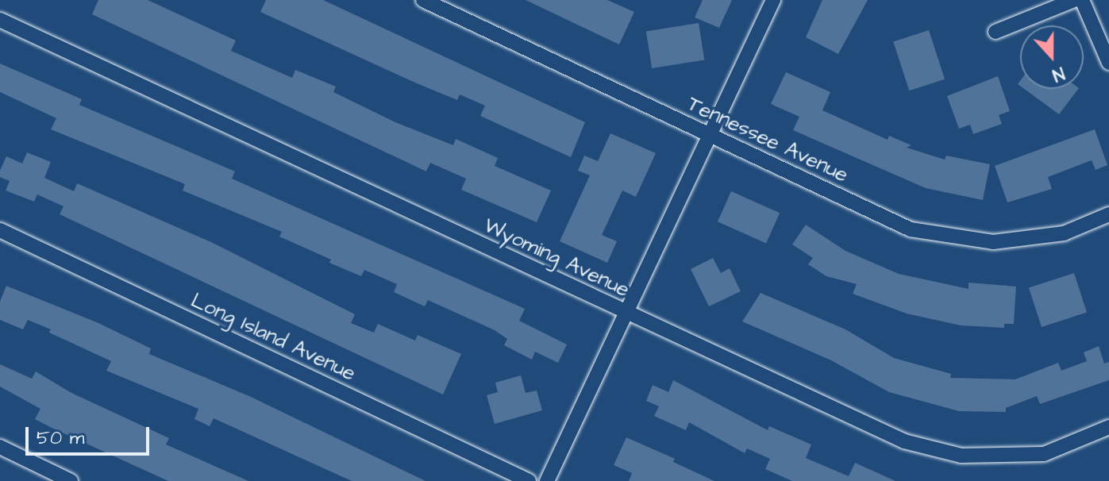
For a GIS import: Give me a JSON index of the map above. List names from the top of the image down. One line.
{"streets":{"street":["Tennessee Avenue","Wyoming Avenue","Long Island Avenue"]},"scale_bar":"50 m","north":"bottom"}
